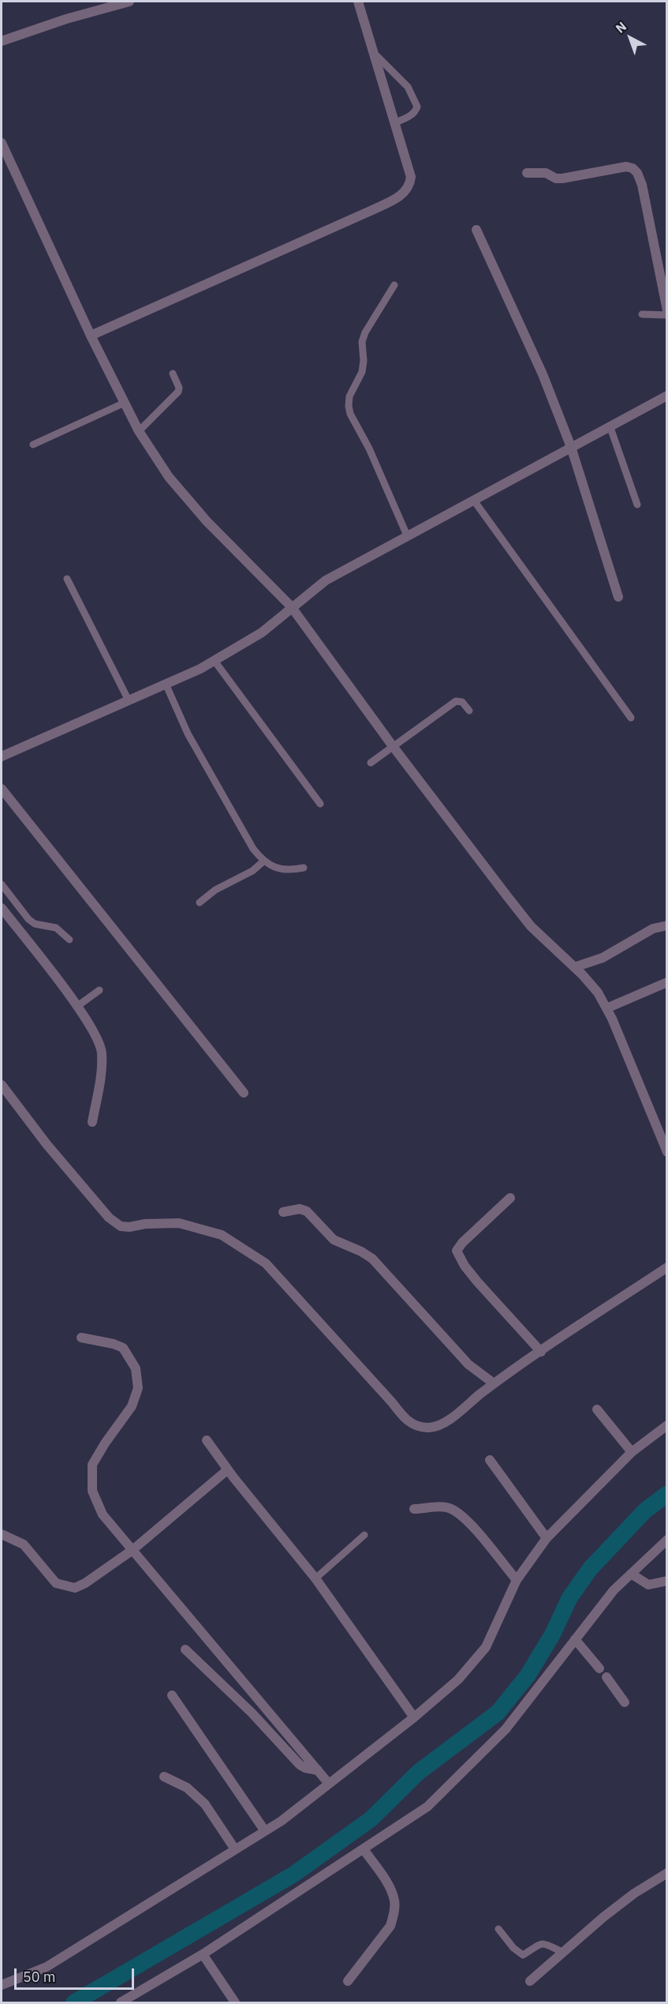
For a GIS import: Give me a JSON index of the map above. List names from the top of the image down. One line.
{"scale_bar":"50 m","north":"top left"}
